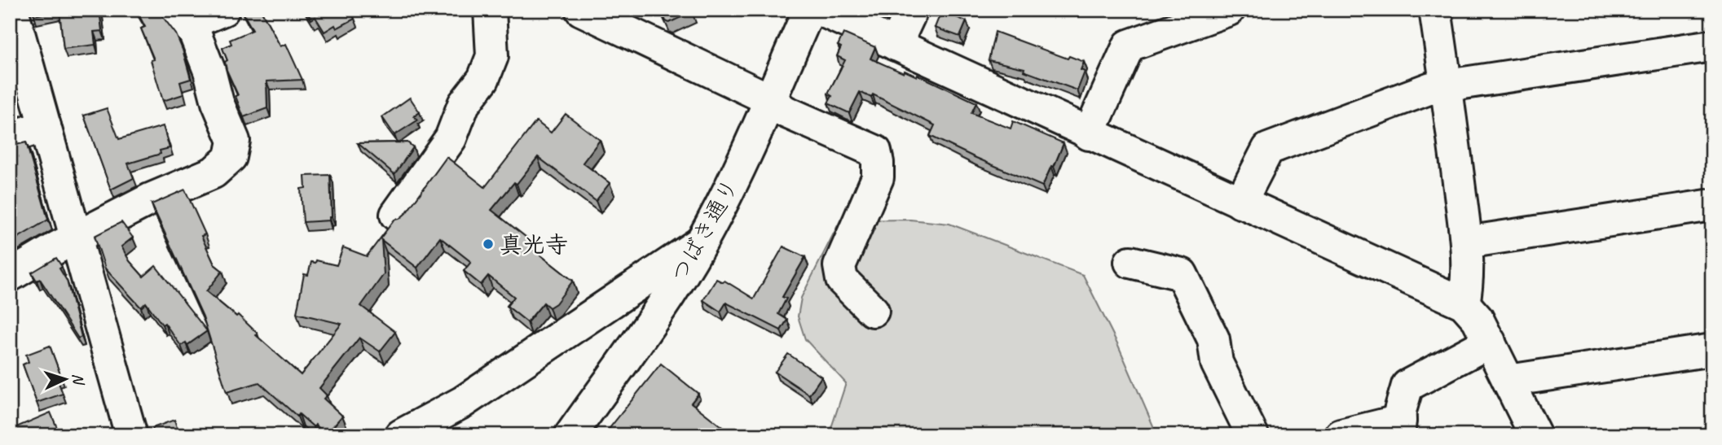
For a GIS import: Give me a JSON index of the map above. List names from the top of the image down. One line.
{"streets":{"street":["つばき通り"]},"places":["真光寺"],"north":"right"}
